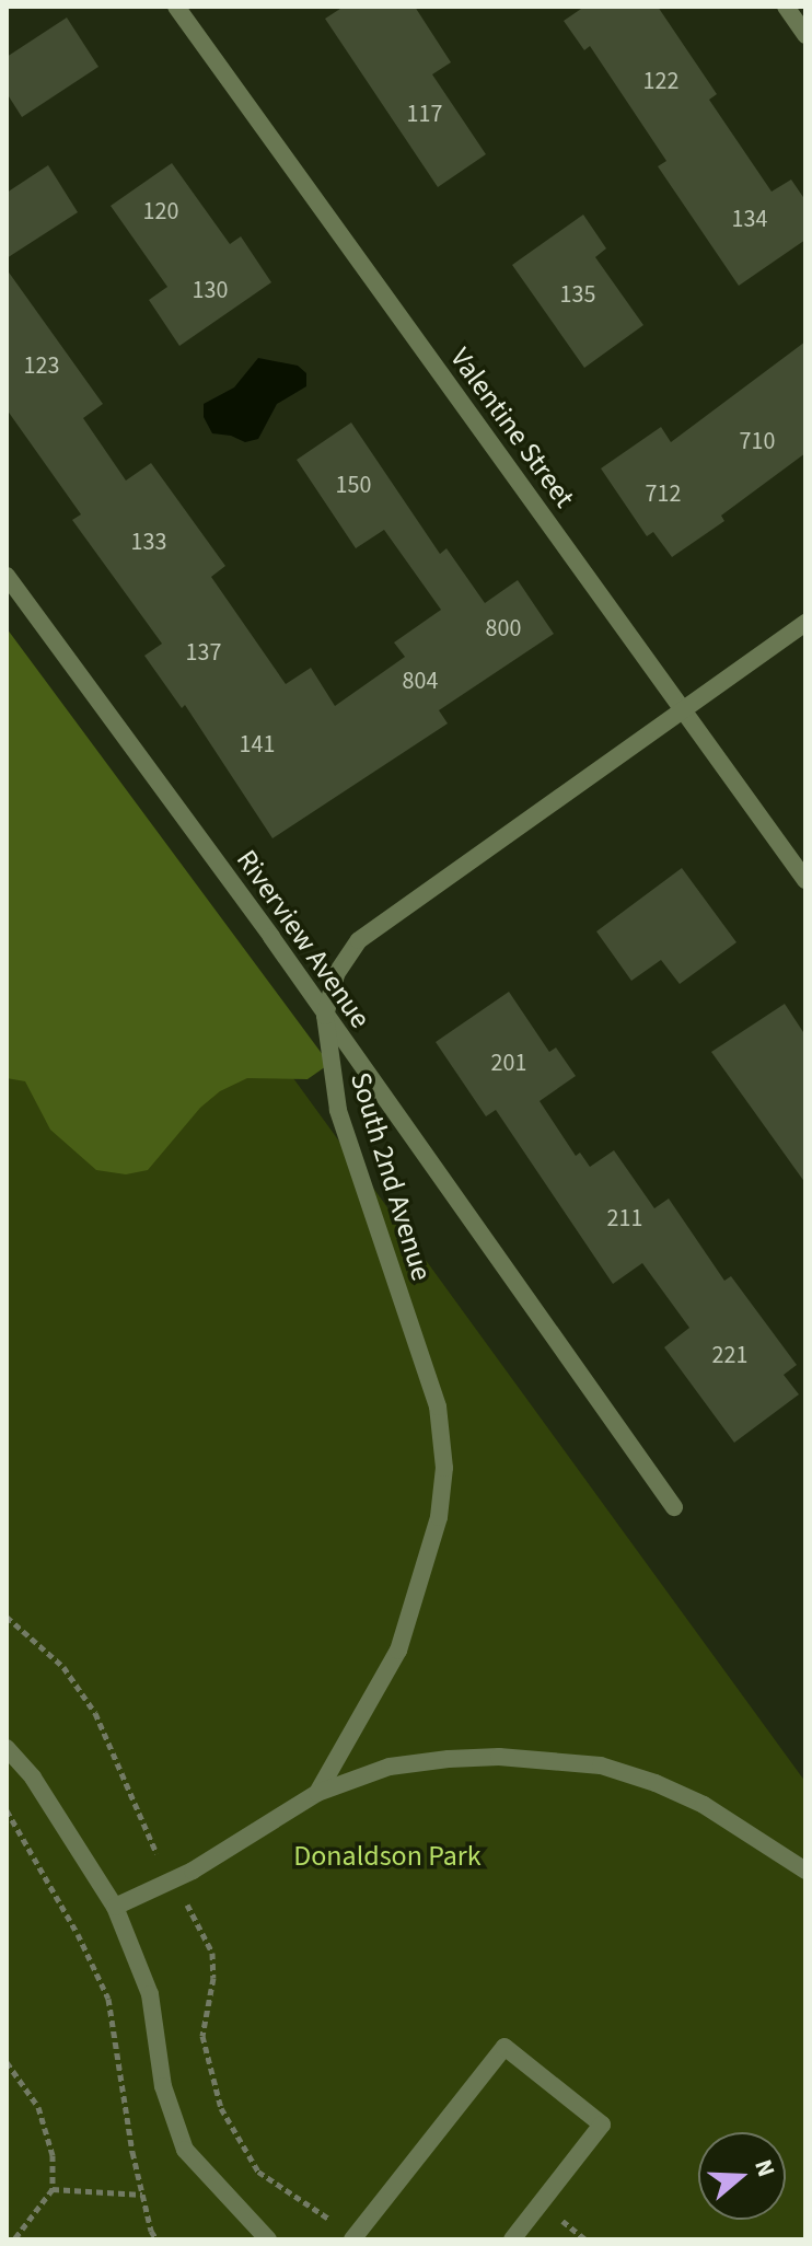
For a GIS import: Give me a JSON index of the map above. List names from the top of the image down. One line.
{"streets":{"street":["Valentine Street","Riverview Avenue","South 2nd Avenue"]},"crossings":[["Valentine Street","South 2nd Avenue"],["Riverview Avenue","South 2nd Avenue"]],"parks":["Donaldson Park"],"house_numbers":["122","117","120","134","130","135","123","710","150","712","133","800","137","804","141","201","211","221"],"north":"right"}
